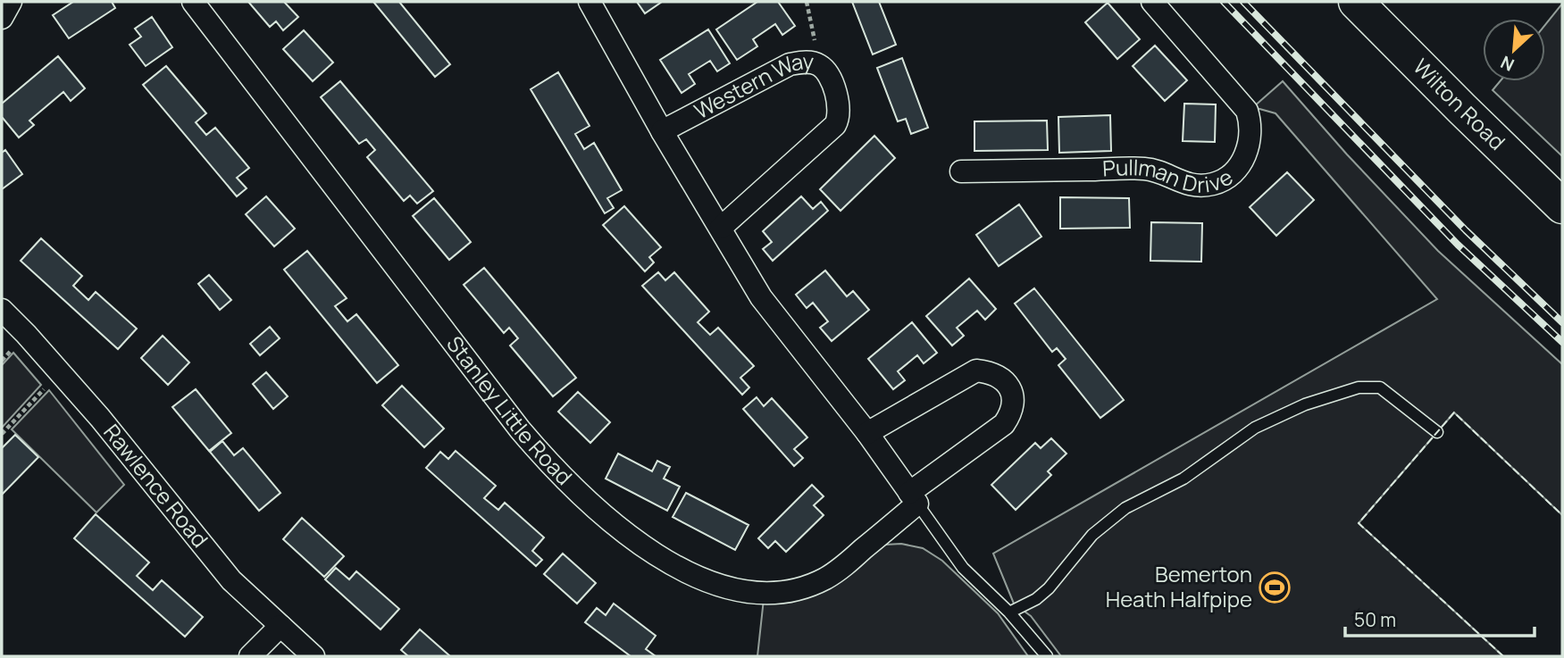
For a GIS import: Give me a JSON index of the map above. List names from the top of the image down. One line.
{"streets":{"highway":["Wilton Road"],"street":["Western Way","Pullman Drive","Stanley Little Road","Rawlence Road"]},"crossings":[["Western Way","Stanley Little Road"]],"places":{"sports":["Bemerton Heath Halfpipe"]},"scale_bar":"50 m","north":"bottom left"}
